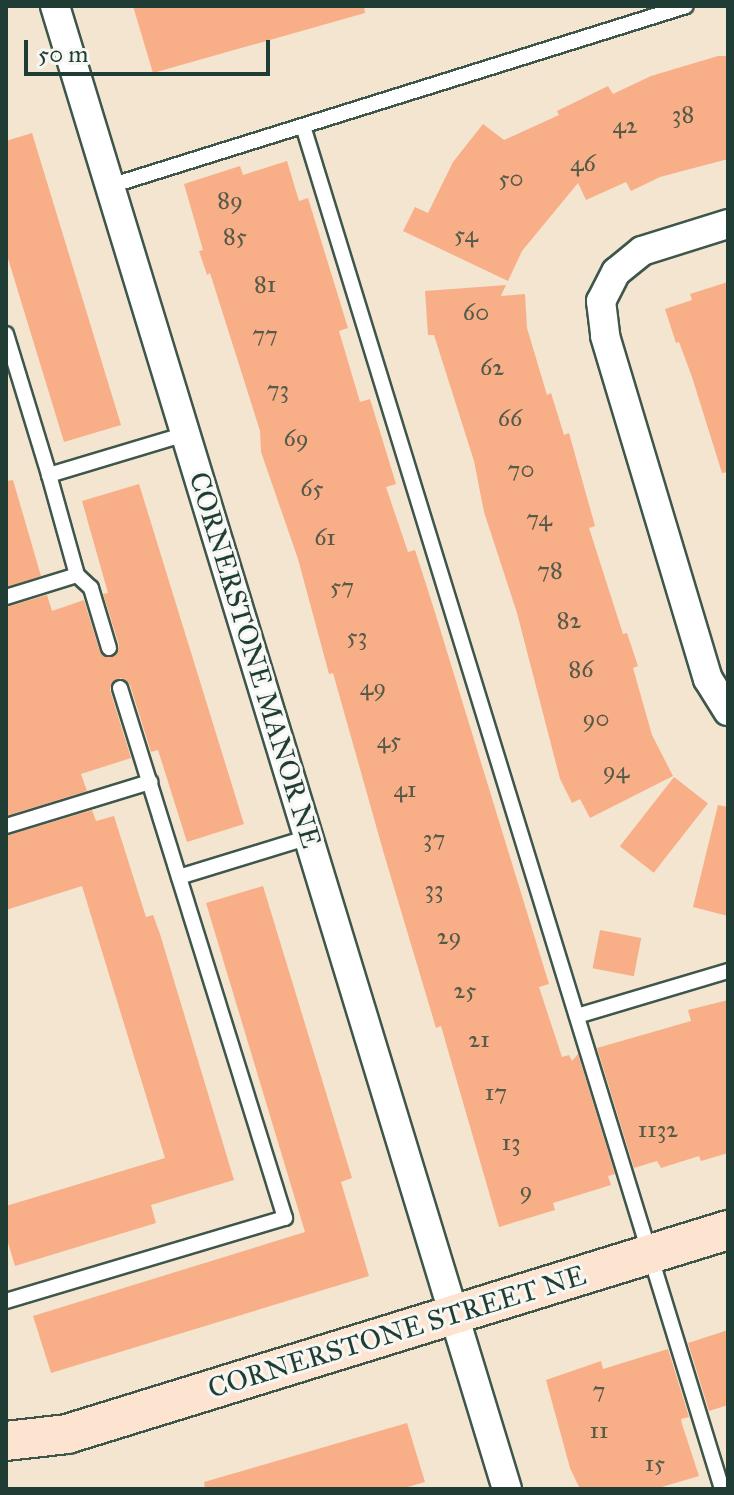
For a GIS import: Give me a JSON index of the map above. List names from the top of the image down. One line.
{"streets":{"street":["CORNERSTONE MANOR NE","CORNERSTONE STREET NE"]},"crossings":[["CORNERSTONE MANOR NE","CORNERSTONE STREET NE"]],"house_numbers":["38","42","46","50","89","54","85","81","60","77","62","73","66","69","70","65","74","61","78","57","82","53","86","49","90","45","94","41","37","33","29","25","21","17","1132","13","9","7","11","15"],"scale_bar":"50 m"}
